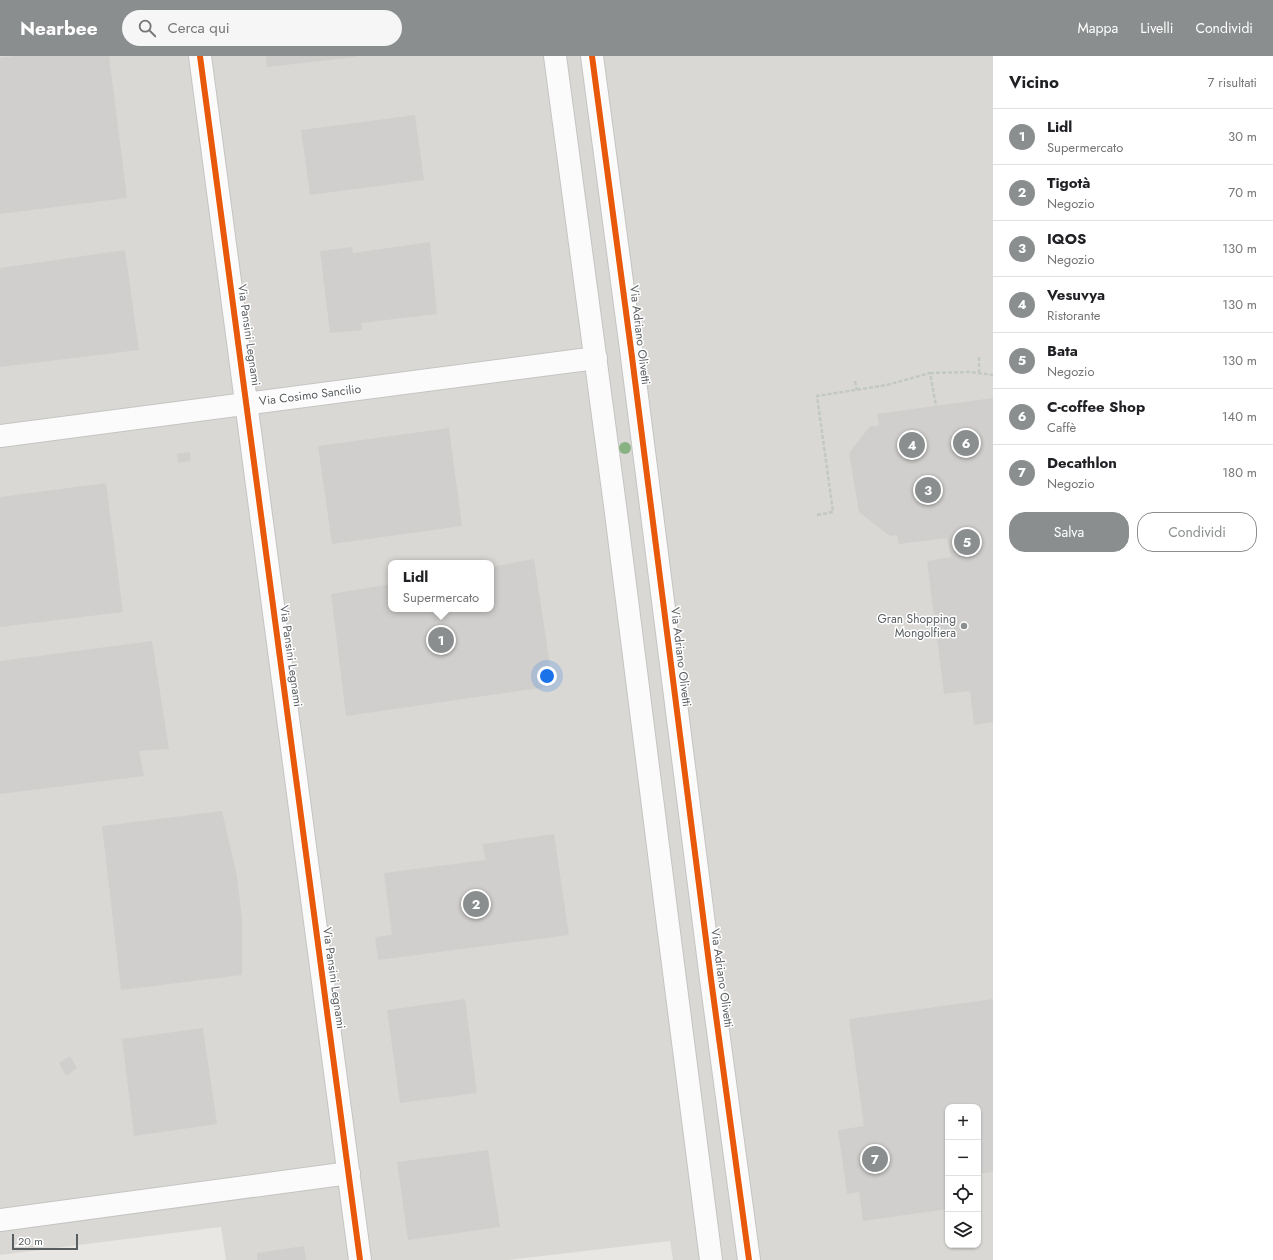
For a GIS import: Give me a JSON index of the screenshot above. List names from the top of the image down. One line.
{"streets":{"street":["Via Pansini Legnami","Via Adriano Olivetti","Via Cosimo Sancilio"]},"crossings":[["Via Pansini Legnami","Via Cosimo Sancilio"]],"places":["Gran Shopping Mongolfiera"],"scale_bar":"20 m","page":{"header":"Nearbee","search":"Cerca qui","nav":["Mappa","Livelli","Condividi"],"heading":["Vicino","7 risultati"],"list":[{"mark":"1","name":"Lidl","note":"Supermercato","value":"30 m"},{"mark":"2","name":"Tigotà","note":"Negozio","value":"70 m"},{"mark":"3","name":"IQOS","note":"Negozio","value":"130 m"},{"mark":"4","name":"Vesuvya","note":"Ristorante","value":"130 m"},{"mark":"5","name":"Bata","note":"Negozio","value":"130 m"},{"mark":"6","name":"C-coffee Shop","note":"Caffè","value":"140 m"},{"mark":"7","name":"Decathlon","note":"Negozio","value":"180 m"}],"pins":["6","4","3","5","1","2","7"],"buttons":["Salva","Condividi"],"popup":["Lidl","Supermercato"],"map_buttons":["+","−"],"scale":"20 m"}}
